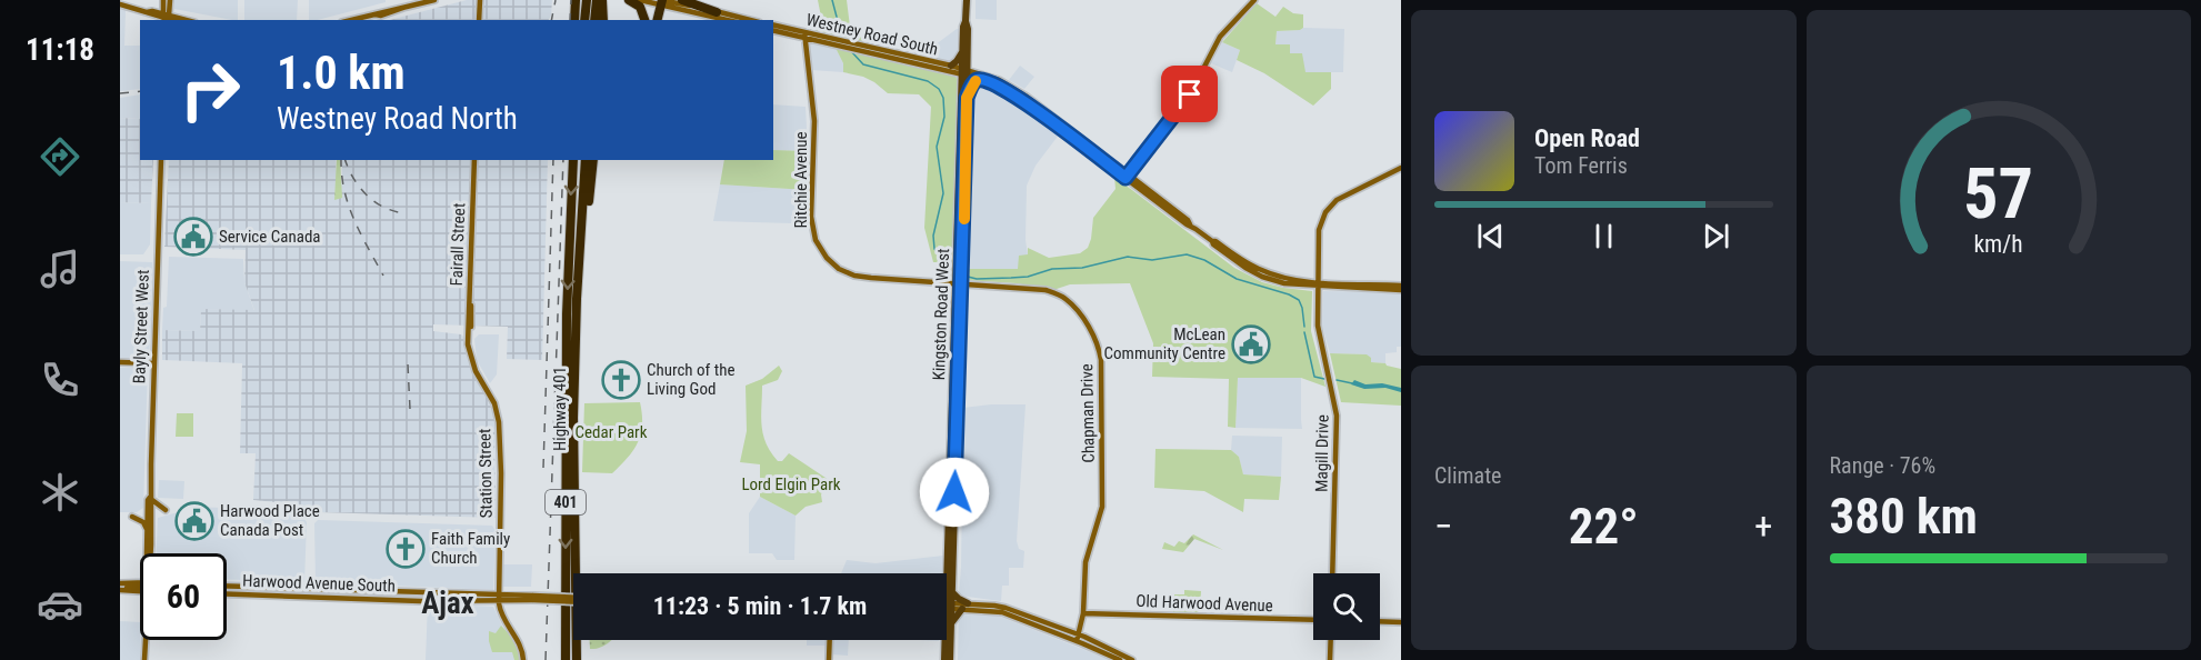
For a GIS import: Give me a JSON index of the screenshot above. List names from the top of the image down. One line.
{"streets":{"highway":["Highway 401","401"],"main road":["Westney Road South","Ritchie Avenue","Fairall Street","Kingston Road West","Bayly Street West","Chapman Drive","Magill Drive","Station Street","Harwood Avenue South","Old Harwood Avenue"]},"crossings":[["Westney Road South","Ritchie Avenue"],["Westney Road South","Kingston Road West"],["Ritchie Avenue","Kingston Road West"],["Ritchie Avenue","Chapman Drive"],["Fairall Street","Station Street"],["Kingston Road West","Chapman Drive"],["Chapman Drive","Old Harwood Avenue"],["Station Street","Harwood Avenue South"]],"districts":["Ajax"],"parks":["Cedar Park","Lord Elgin Park"],"places":{"public building":["Service Canada","McLean Community Centre","Harwood Place Canada Post"],"church":["Church of the Living God","Faith Family Church"]},"page":{"tabs":"11:18","turn":["1.0 km","Westney Road North"],"song":["Open Road","Tom Ferris"],"tile":["Climate",["Range · 76%","380 km"]],"heat":["−","22°","+"],"limit":"60","trip":"11:23 · 5 min · 1.7 km","gauge":["57","km/h"]}}
